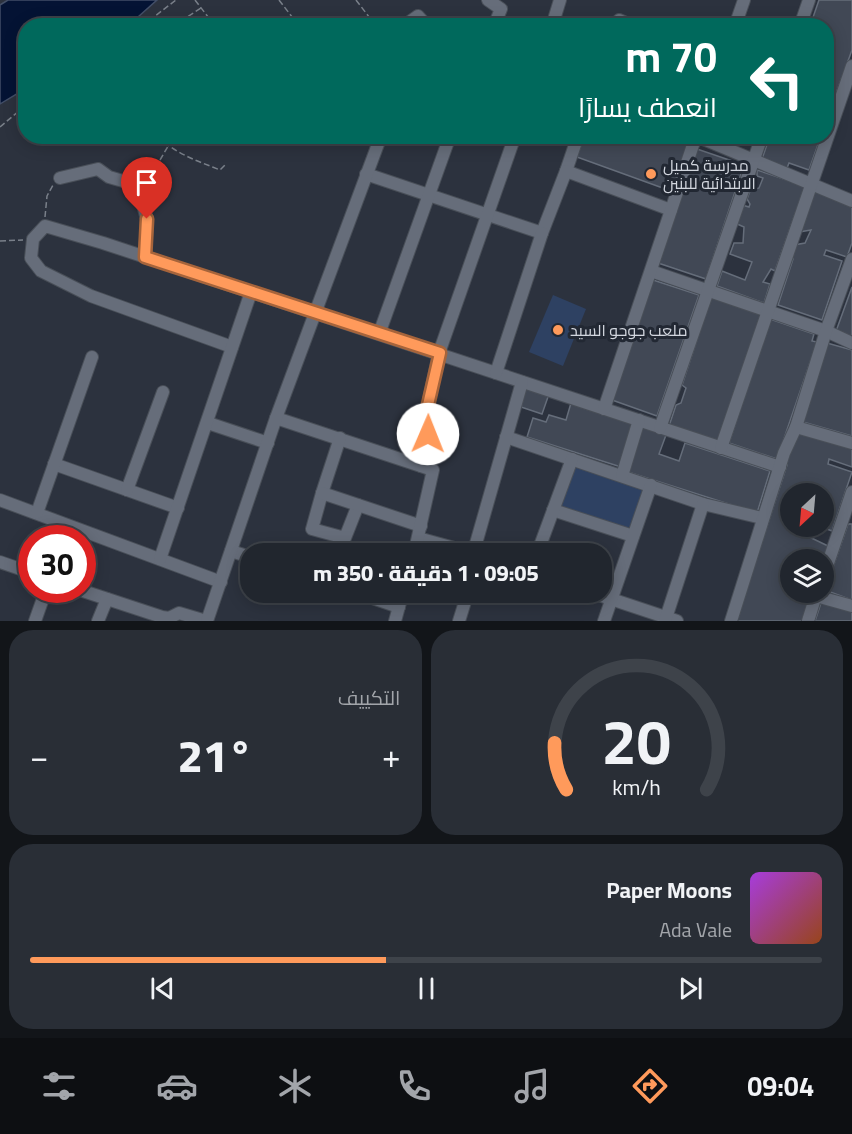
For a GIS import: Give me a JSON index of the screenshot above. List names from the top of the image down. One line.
{"places":["مدرسة كميل الابتدائية للبنين","ملعب جوجو السيد"],"north":"bottom left","page":{"turn":["70 m","انعطف يسارًا"],"limit":"30","trip":"09:05 · 1 دقيقة · 350 m","tile":"التكييف","heat":["−","21°","+"],"song":["Paper Moons","Ada Vale"],"tabs":"09:04","gauge":["20","km/h"]}}
